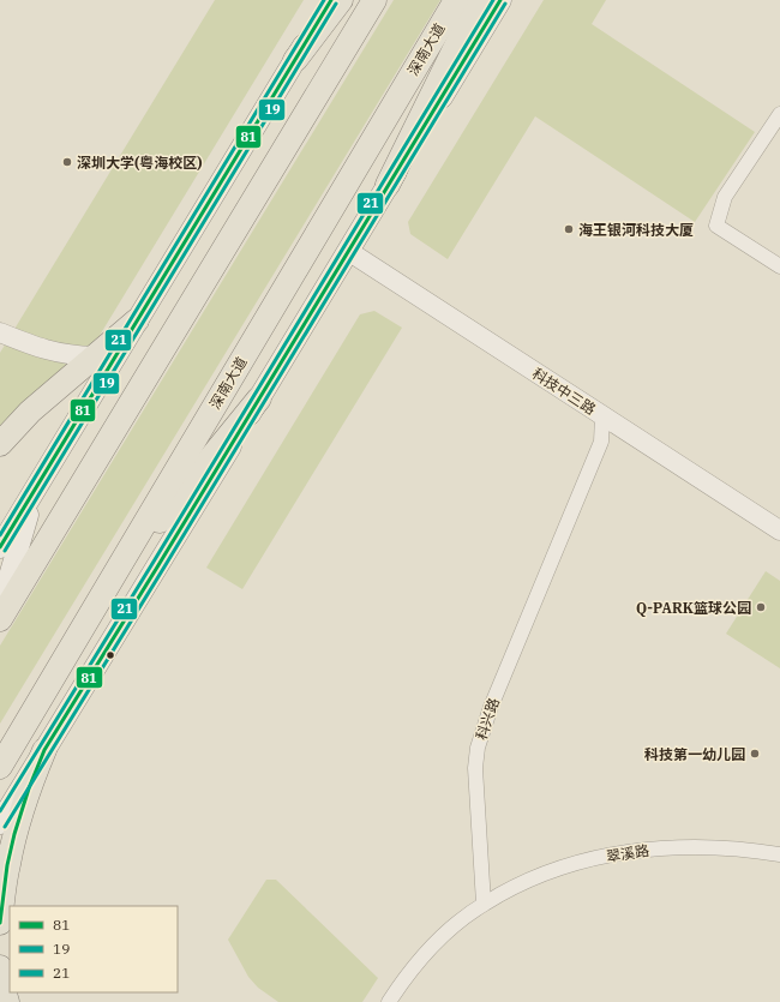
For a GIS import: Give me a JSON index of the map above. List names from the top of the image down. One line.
{"streets":{"main road":["深南大道"],"street":["科技中三路","科兴路","翠溪路"]},"crossings":[["科技中三路","科兴路"],["科兴路","翠溪路"]],"places":["深圳大学(粤海校区)","海王银河科技大厦","Q-PARK篮球公园","科技第一幼儿园"],"lines":["transit line 81","transit line 21","transit line 19"],"legend":["81","19","21"]}
